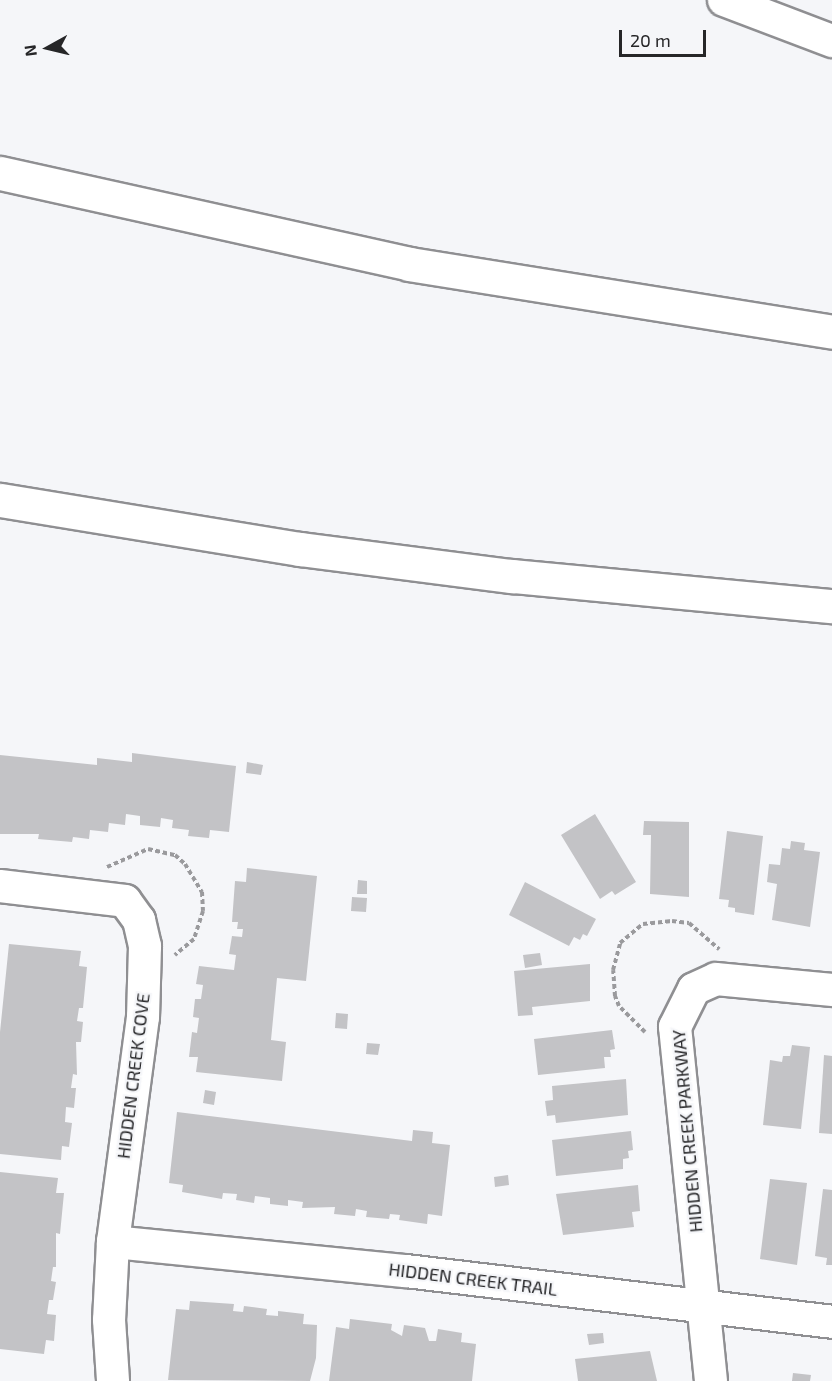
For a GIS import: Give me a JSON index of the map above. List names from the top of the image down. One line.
{"streets":{"street":["HIDDEN CREEK COVE","HIDDEN CREEK PARKWAY","HIDDEN CREEK TRAIL"]},"crossings":[["HIDDEN CREEK COVE","HIDDEN CREEK TRAIL"],["HIDDEN CREEK PARKWAY","HIDDEN CREEK TRAIL"]],"scale_bar":"20 m","north":"left"}
